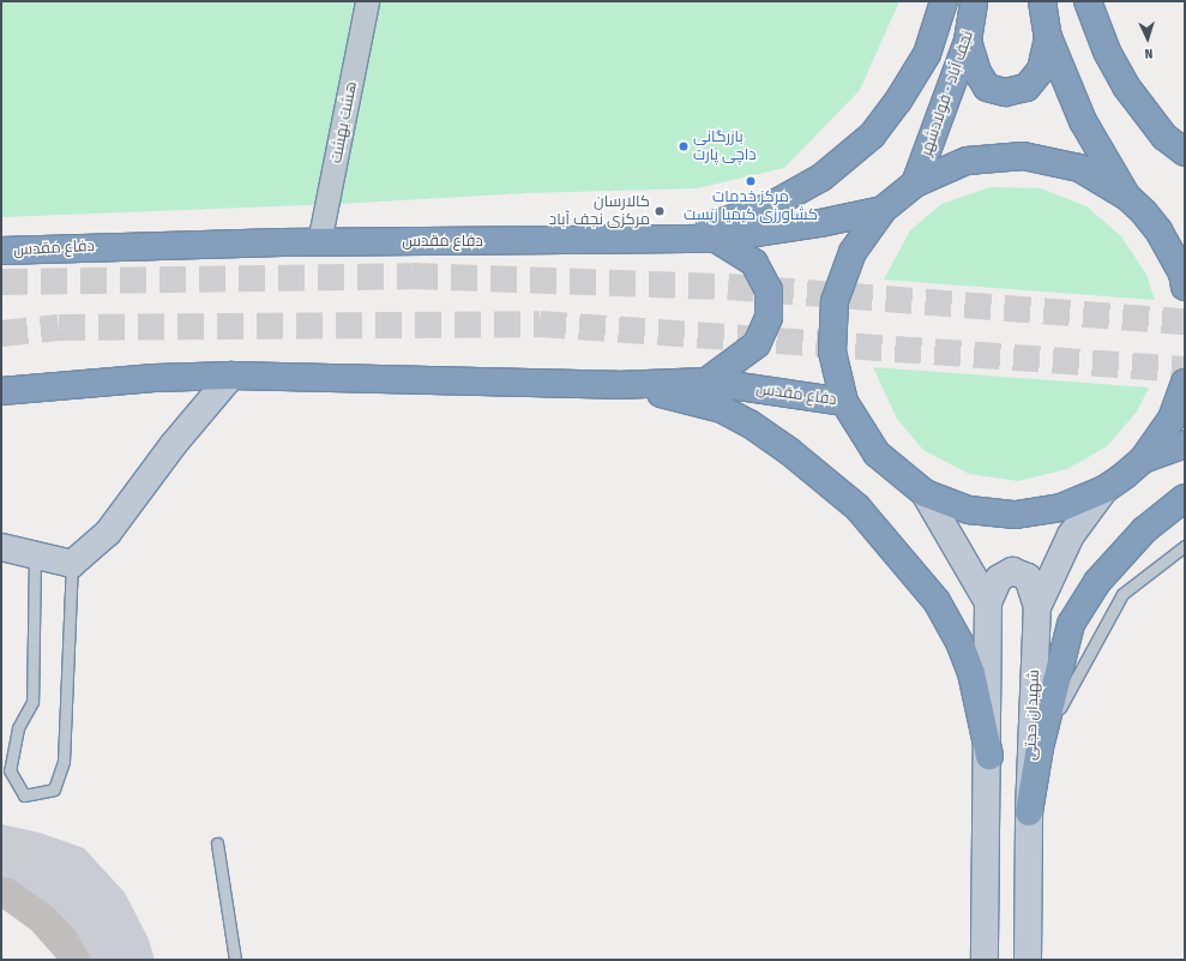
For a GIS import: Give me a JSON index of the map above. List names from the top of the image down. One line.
{"streets":{"highway":["نجف آباد - فولادشهر","دفاع مقدس"],"main road":["شهیدان حجتی"],"street":["هشت بهشت"]},"crossings":[["هشت بهشت","دفاع مقدس"]],"places":["بازرگانی داچی پارت","مرکز خدمات کشاورزی کیمیا زیست","کالارسان مرکزی نجف آباد"],"north":"bottom"}
